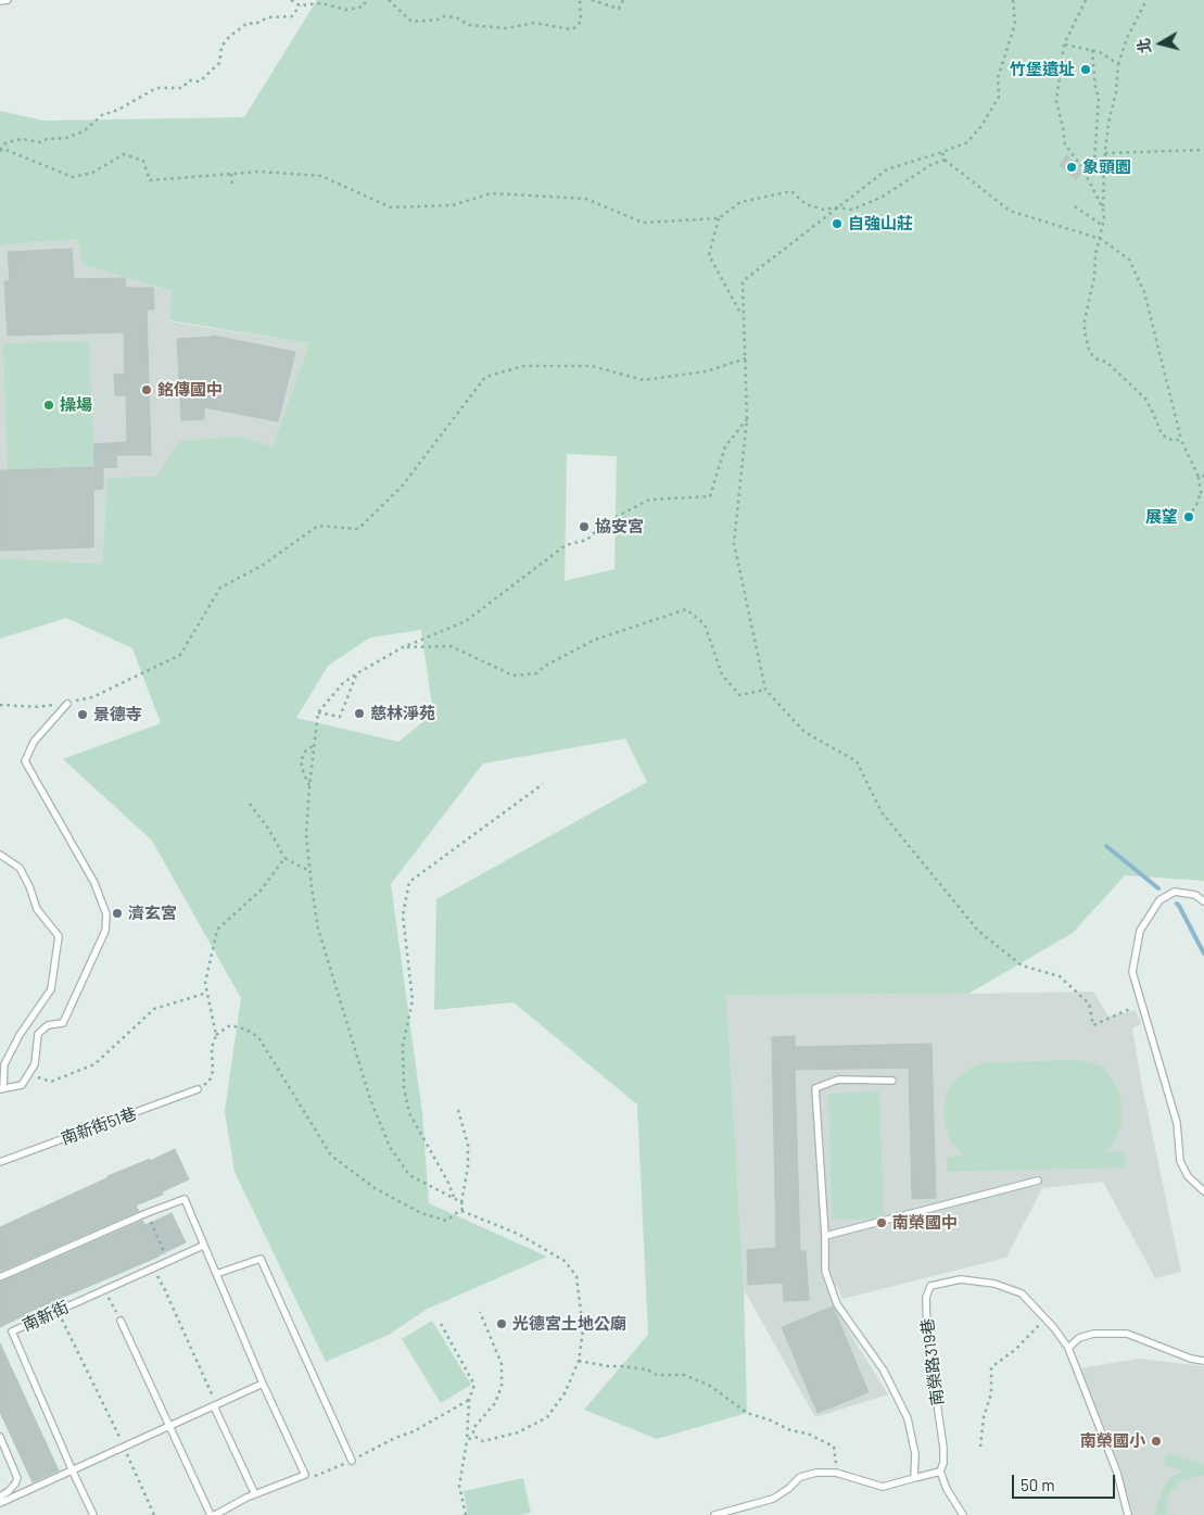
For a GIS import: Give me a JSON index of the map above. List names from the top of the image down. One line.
{"streets":{"lane":["南新街51巷","南新街","南榮路319巷"]},"places":["竹堡遺址","象頭園","自強山莊","銘傳國中","操場","展望","協安宮","慈林淨苑","景德寺","濟玄宮","南榮國中","光德宮土地公廟","南榮國小"],"scale_bar":"50 m","north":"left"}
